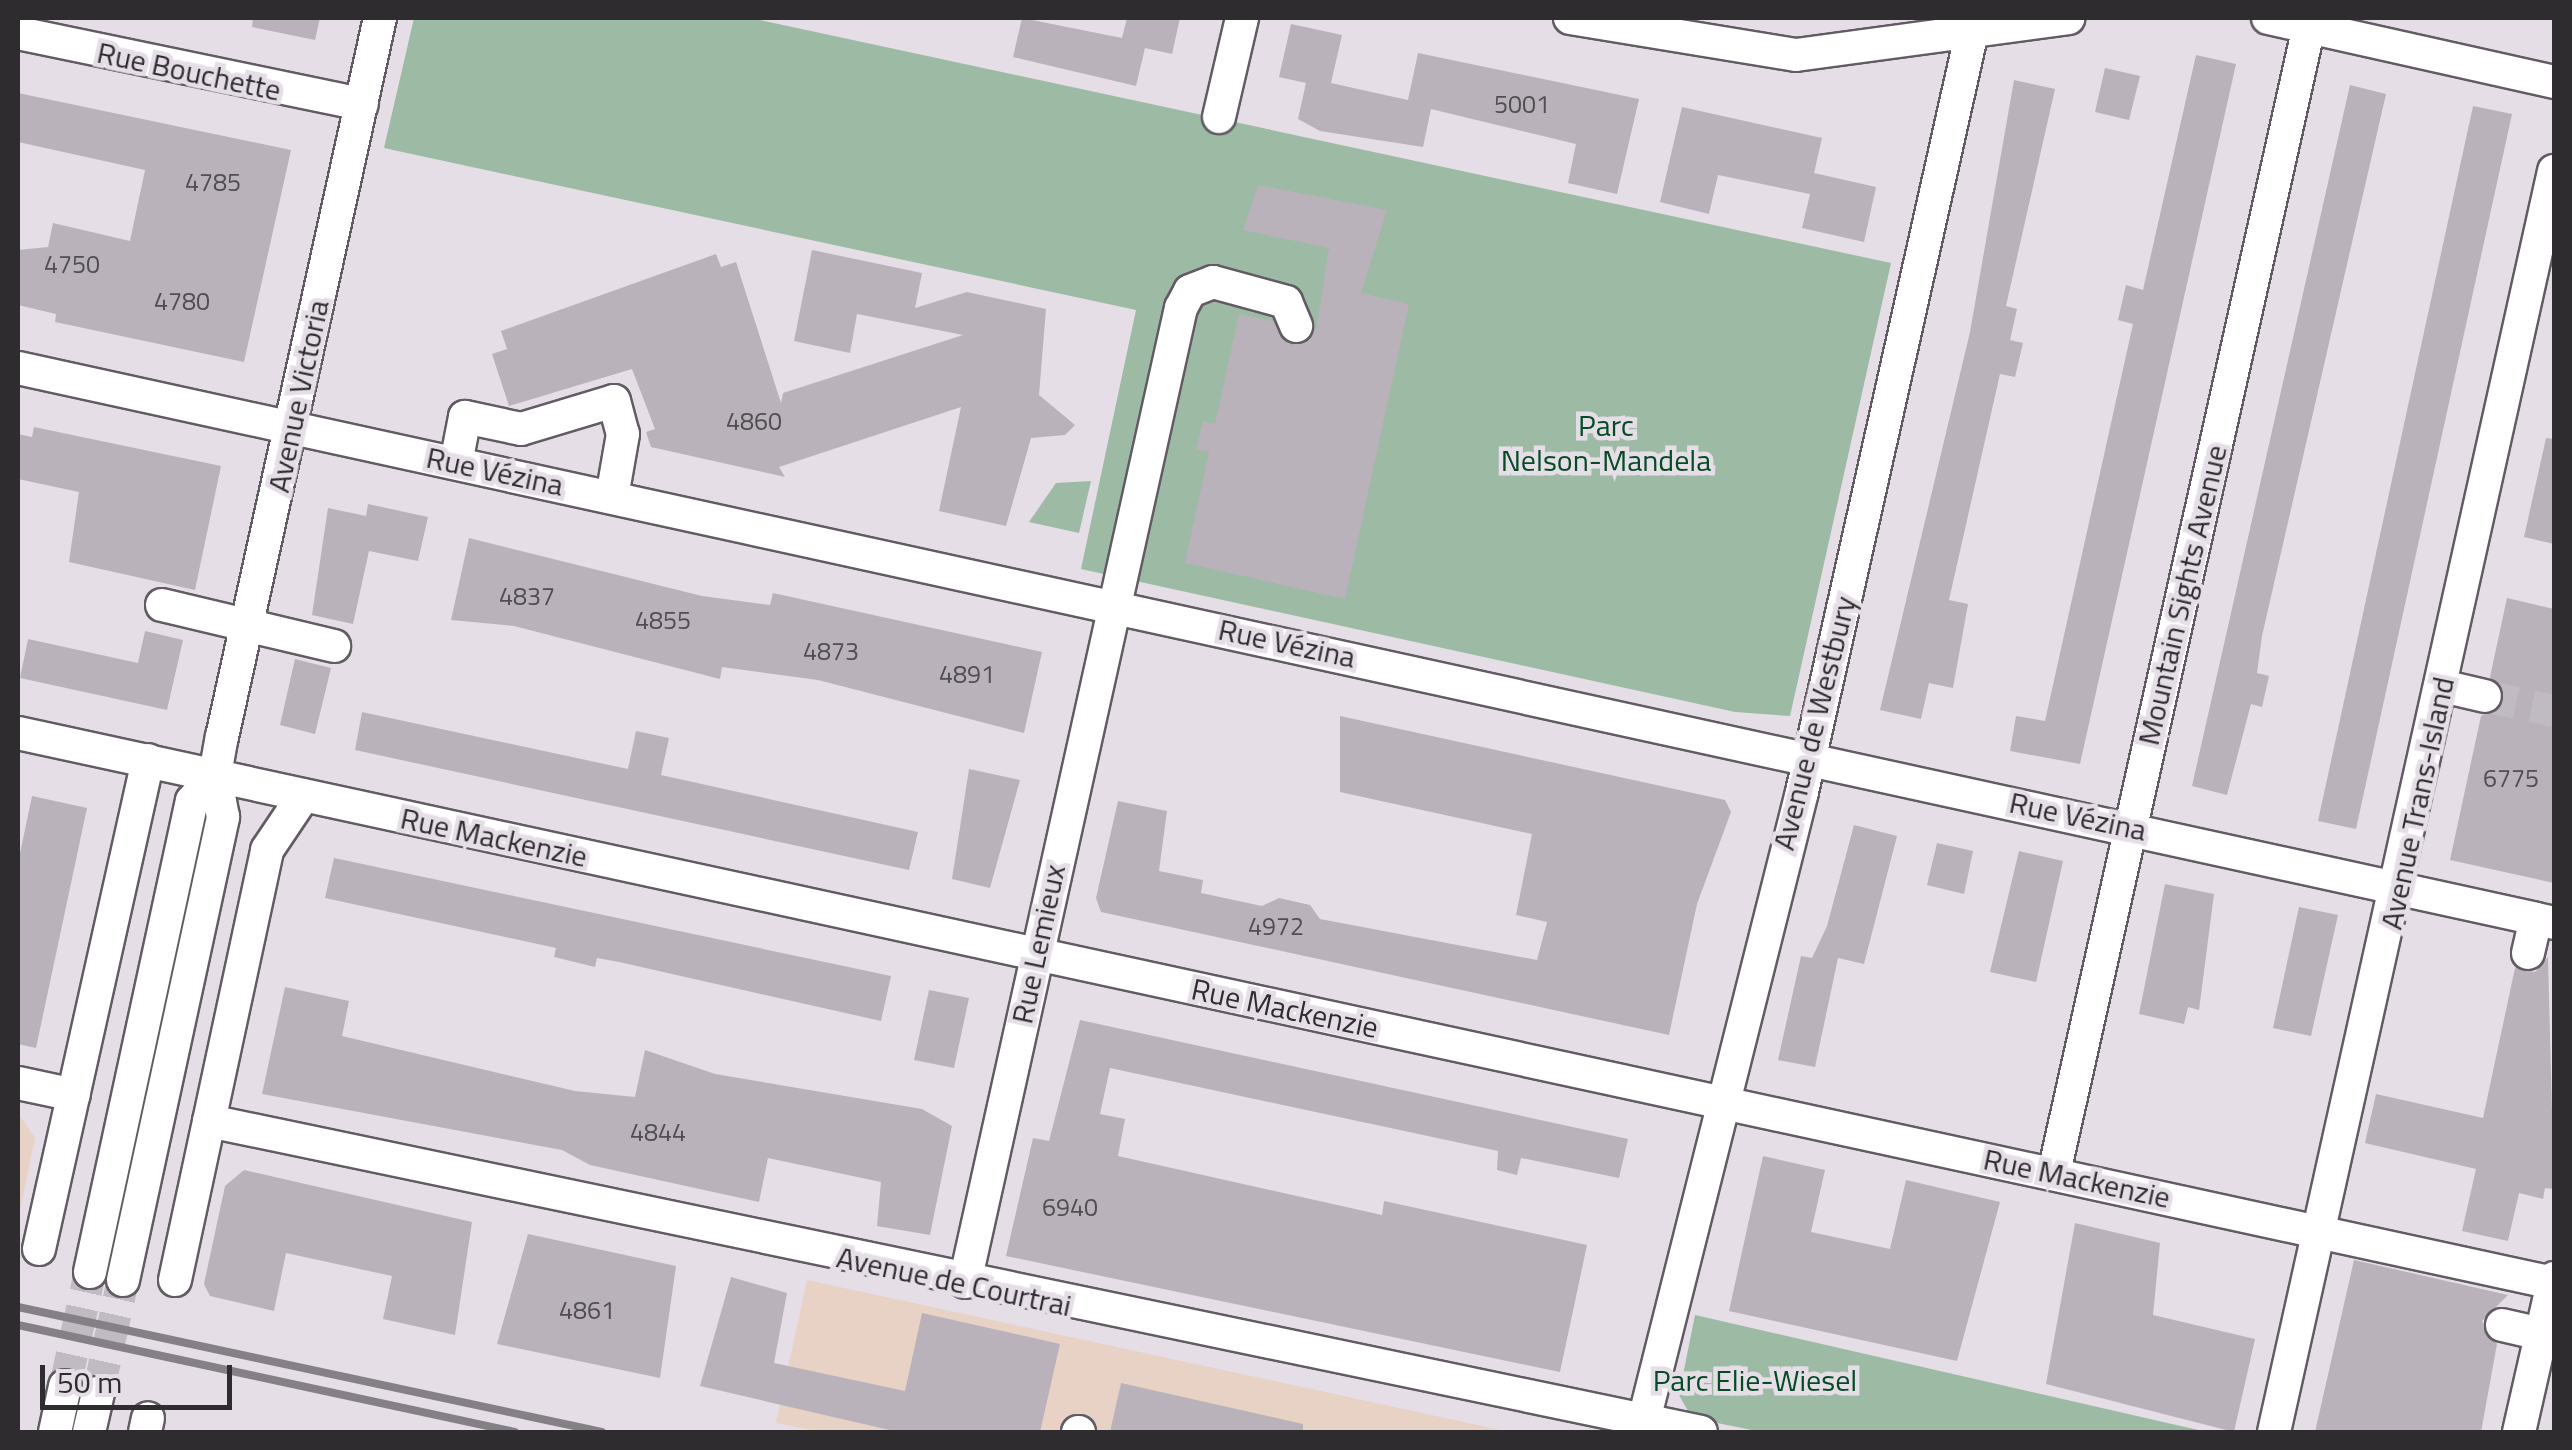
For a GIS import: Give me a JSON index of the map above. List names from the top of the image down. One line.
{"streets":{"street":["Rue Bouchette","Avenue Victoria","Rue Vézina","Mountain Sights Avenue","Avenue de Westbury","Avenue Trans-Island","Rue Mackenzie","Rue Lemieux","Avenue de Courtrai"]},"crossings":[["Rue Bouchette","Avenue Victoria"],["Avenue Victoria","Rue Vézina"],["Avenue Victoria","Rue Mackenzie"],["Rue Vézina","Mountain Sights Avenue"],["Rue Vézina","Avenue de Westbury"],["Rue Vézina","Avenue Trans-Island"],["Rue Vézina","Rue Lemieux"],["Mountain Sights Avenue","Rue Mackenzie"],["Avenue de Westbury","Rue Mackenzie"],["Avenue de Westbury","Avenue de Courtrai"],["Avenue Trans-Island","Rue Mackenzie"],["Rue Mackenzie","Rue Lemieux"],["Rue Lemieux","Avenue de Courtrai"]],"parks":["Parc Nelson-Mandela","Parc Elie-Wiesel"],"house_numbers":["5001","4785","4750","4780","4860","4837","4855","4873","4891","6775","4972","4844","6940","4861"],"scale_bar":"50 m"}
